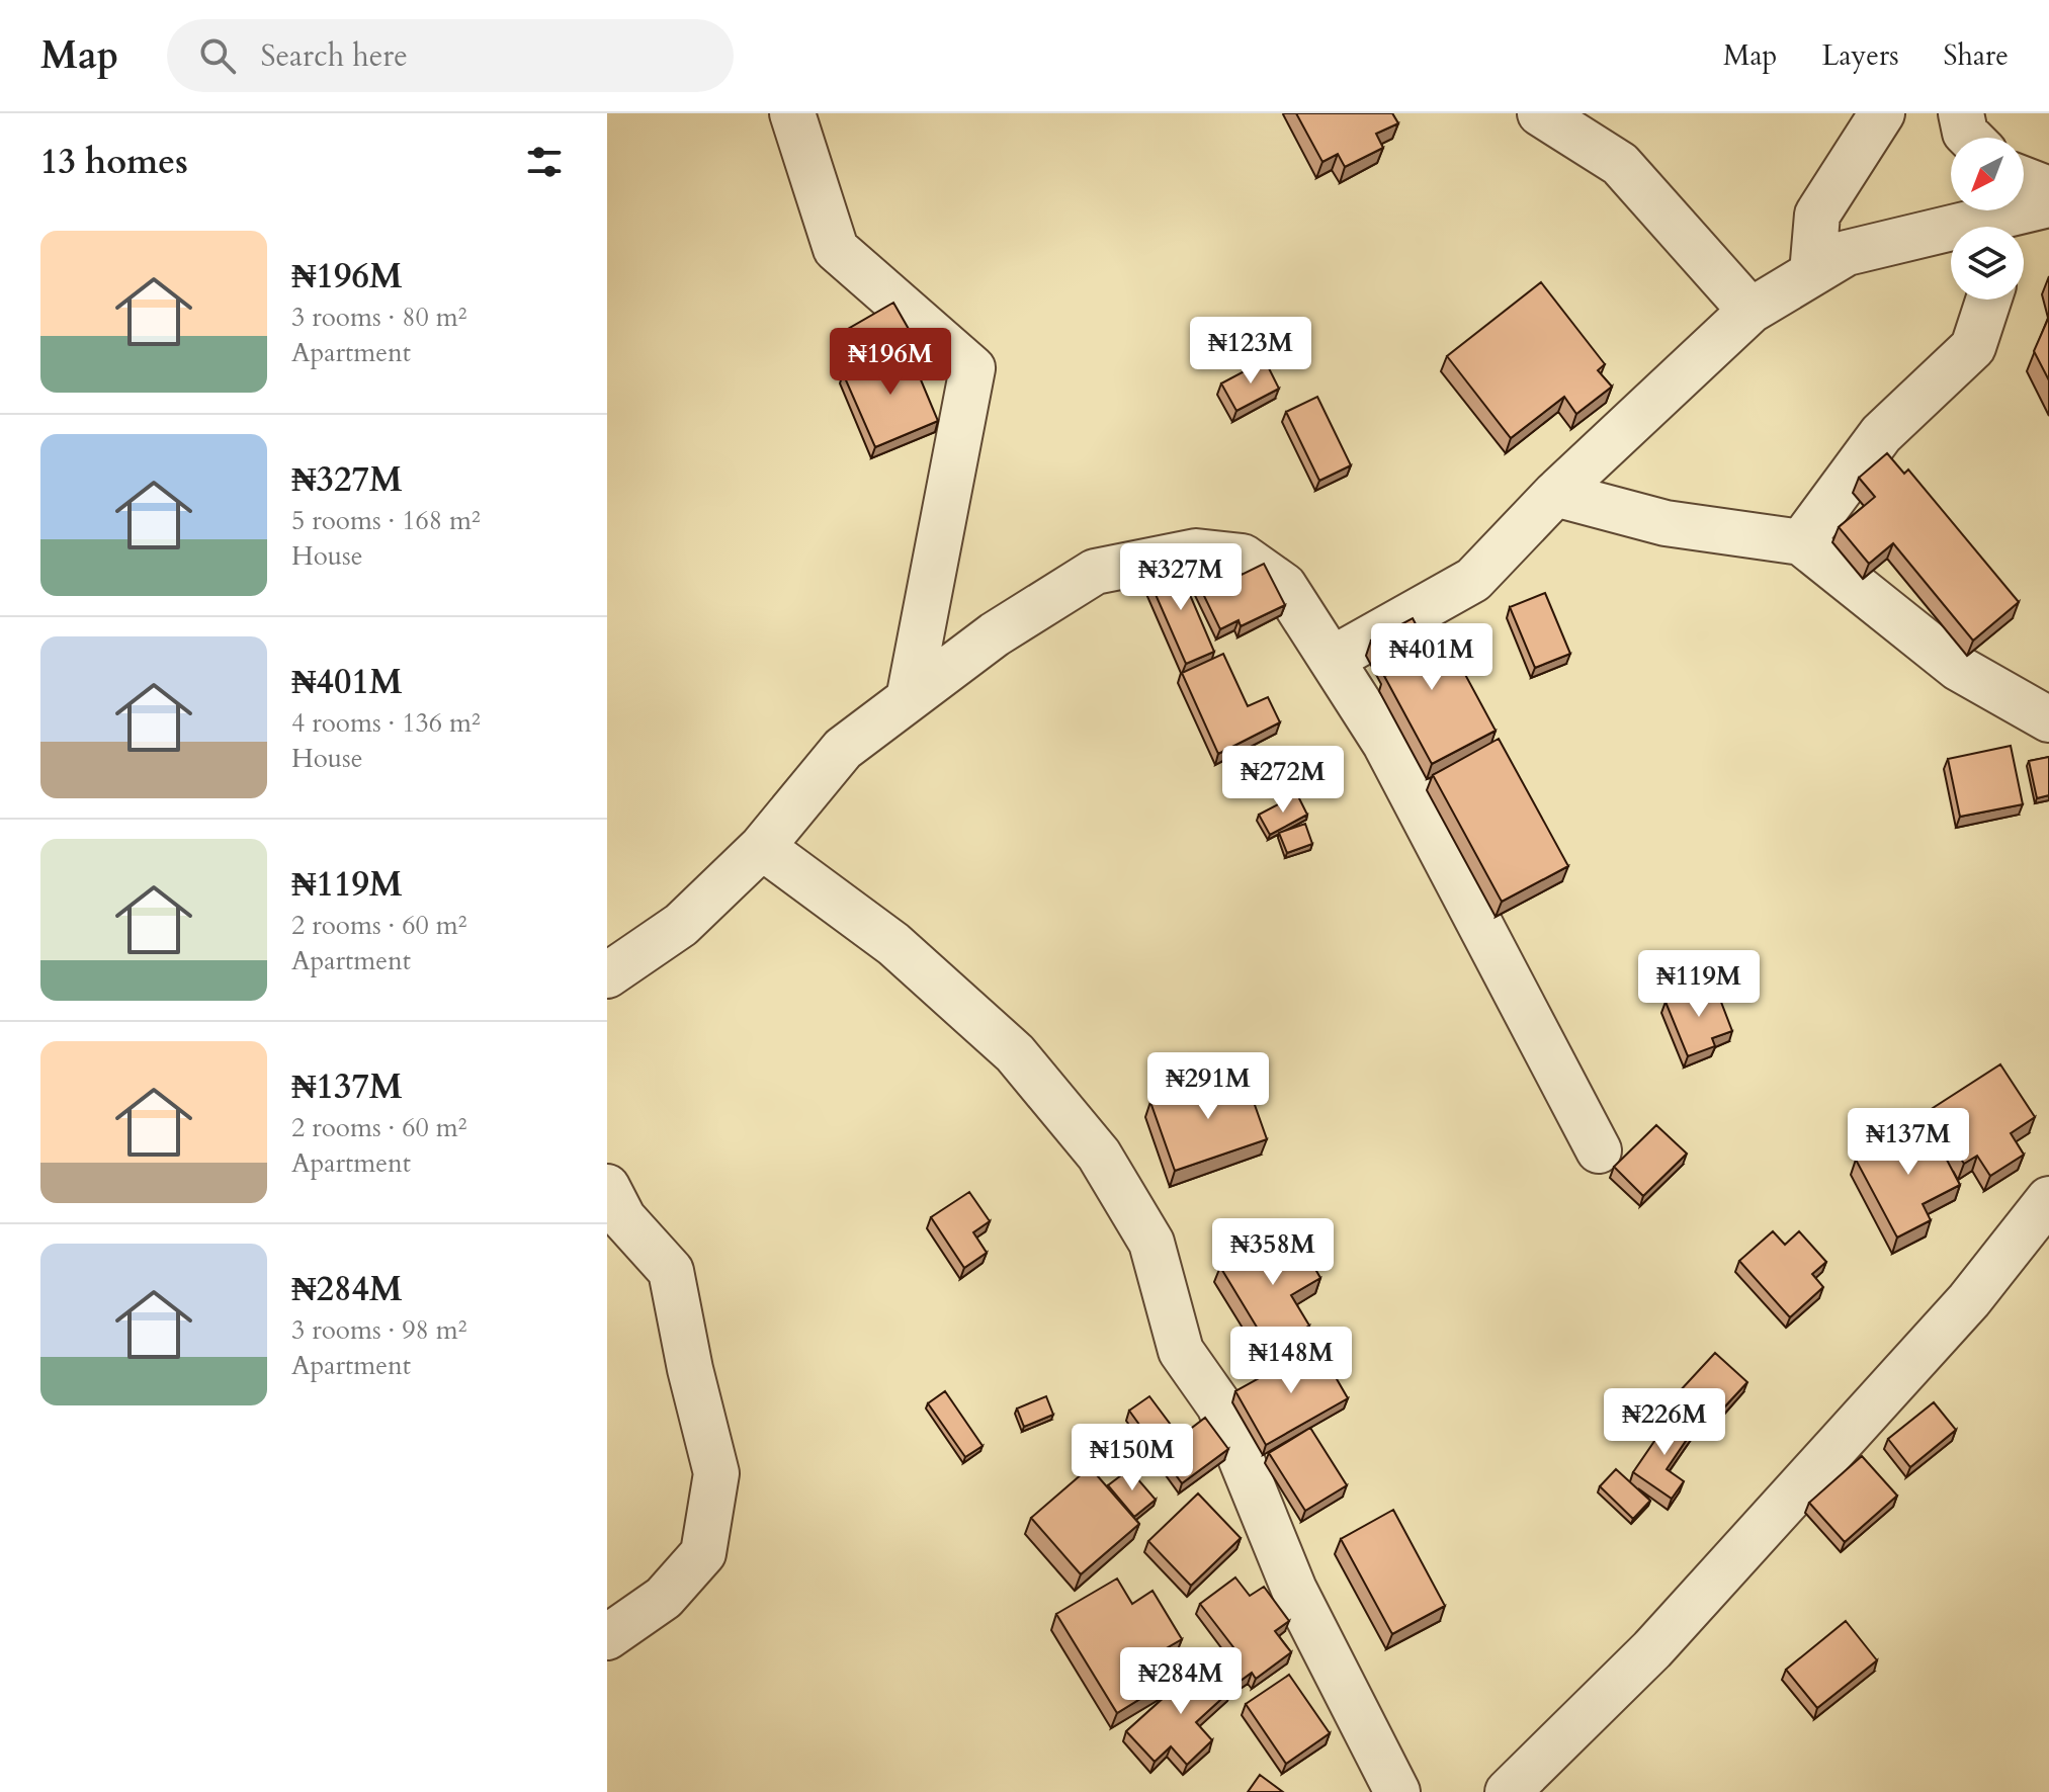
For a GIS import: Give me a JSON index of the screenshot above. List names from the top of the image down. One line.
{"north":"bottom left","page":{"header":"Map","search":"Search here","nav":["Map","Layers","Share"],"heading":"13 homes","list":[{"name":"₦196M","note":"3 rooms · 80 m² · Apartment"},{"name":"₦327M","note":"5 rooms · 168 m² · House"},{"name":"₦401M","note":"4 rooms · 136 m² · House"},{"name":"₦119M","note":"2 rooms · 60 m² · Apartment"},{"name":"₦137M","note":"2 rooms · 60 m² · Apartment"},{"name":"₦284M","note":"3 rooms · 98 m² · Apartment"}],"price":["₦123M","₦196M","₦327M","₦401M","₦272M","₦119M","₦291M","₦137M","₦358M","₦148M","₦226M","₦150M","₦284M"]}}
